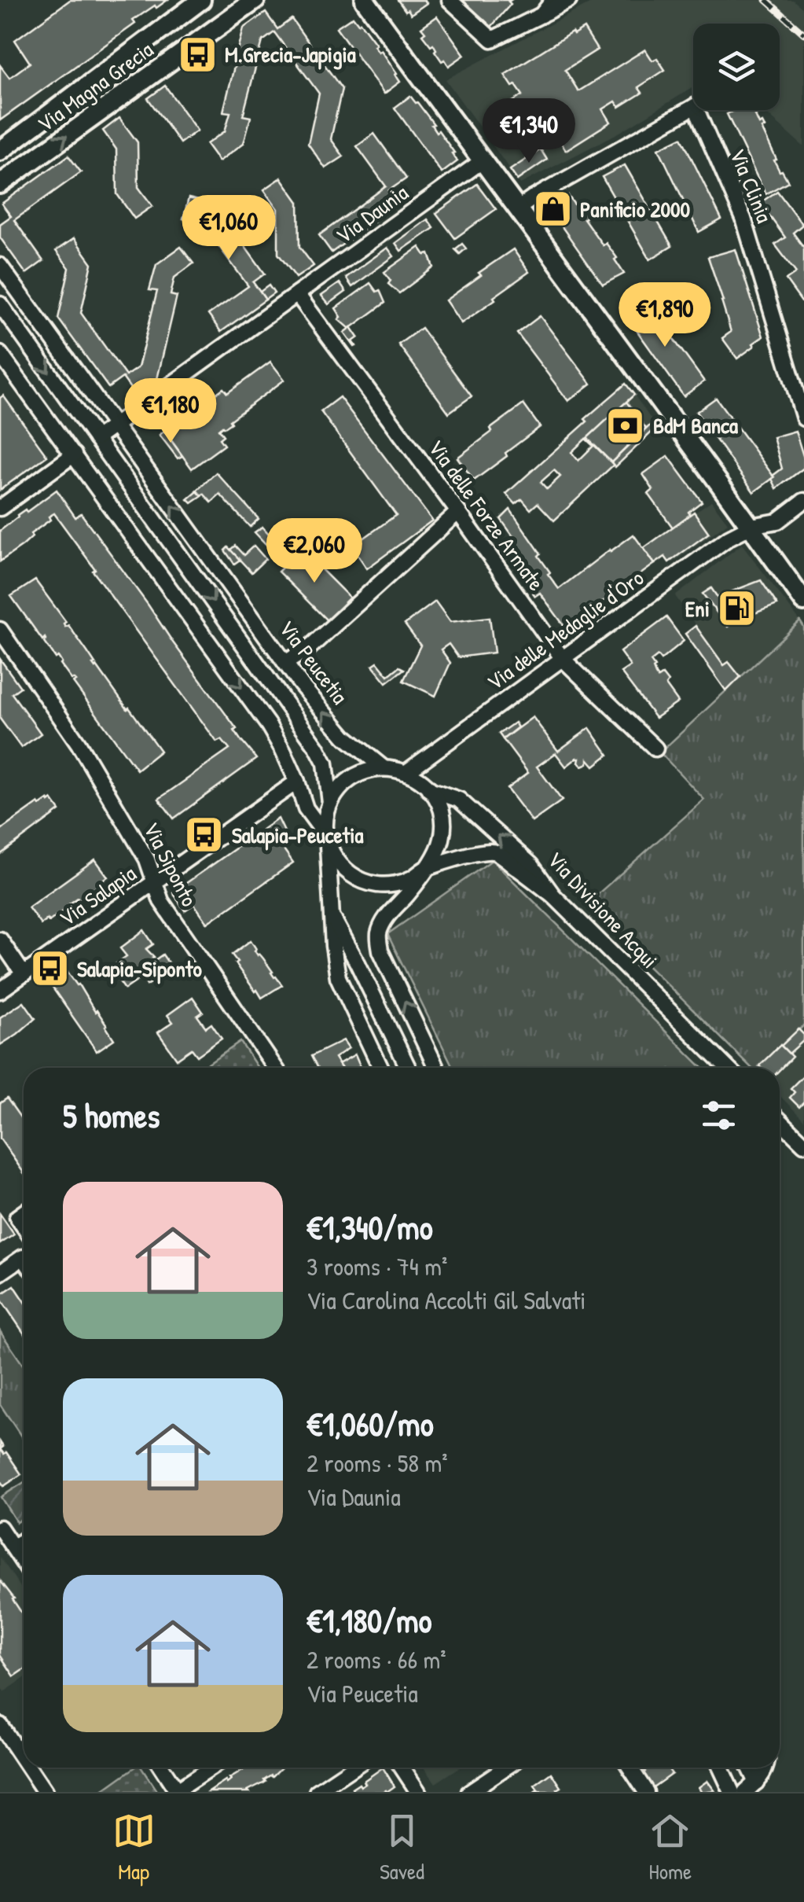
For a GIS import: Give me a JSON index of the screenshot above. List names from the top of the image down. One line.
{"streets":{"main road":["Via Magna Grecia"],"street":["Via Clinia","Via Daunia","Via delle Forze Armate","Via delle Medaglie d'Oro","Via Peucetia","Via Siponto","Via Salapia","Via Divisione Acqui"]},"crossings":[["Via Daunia","Via delle Forze Armate"],["Via Daunia","Via Peucetia"],["Via delle Forze Armate","Via delle Medaglie d'Oro"],["Via delle Medaglie d'Oro","Via Peucetia"],["Via delle Medaglie d'Oro","Via Divisione Acqui"],["Via Peucetia","Via Divisione Acqui"],["Via Siponto","Via Salapia"]],"one_way":["Via Divisione Acqui"],"places":{"bus stop":["M.Grecia-Japigia","Salapia-Peucetia","Salapia-Siponto"],"shop":["Panificio 2000"],"bank":["BdM Banca"],"fuel station":["Eni"]},"page":{"price":["€1,340","€1,060","€1,890","€1,180","€2,060"],"heading":"5 homes","list":[{"name":"€1,340/mo","note":"3 rooms · 74 m² · Via Carolina Accolti Gil Salvati"},{"name":"€1,060/mo","note":"2 rooms · 58 m² · Via Daunia"},{"name":"€1,180/mo","note":"2 rooms · 66 m² · Via Peucetia"}],"tabs":["Map","Saved","Home"]}}
